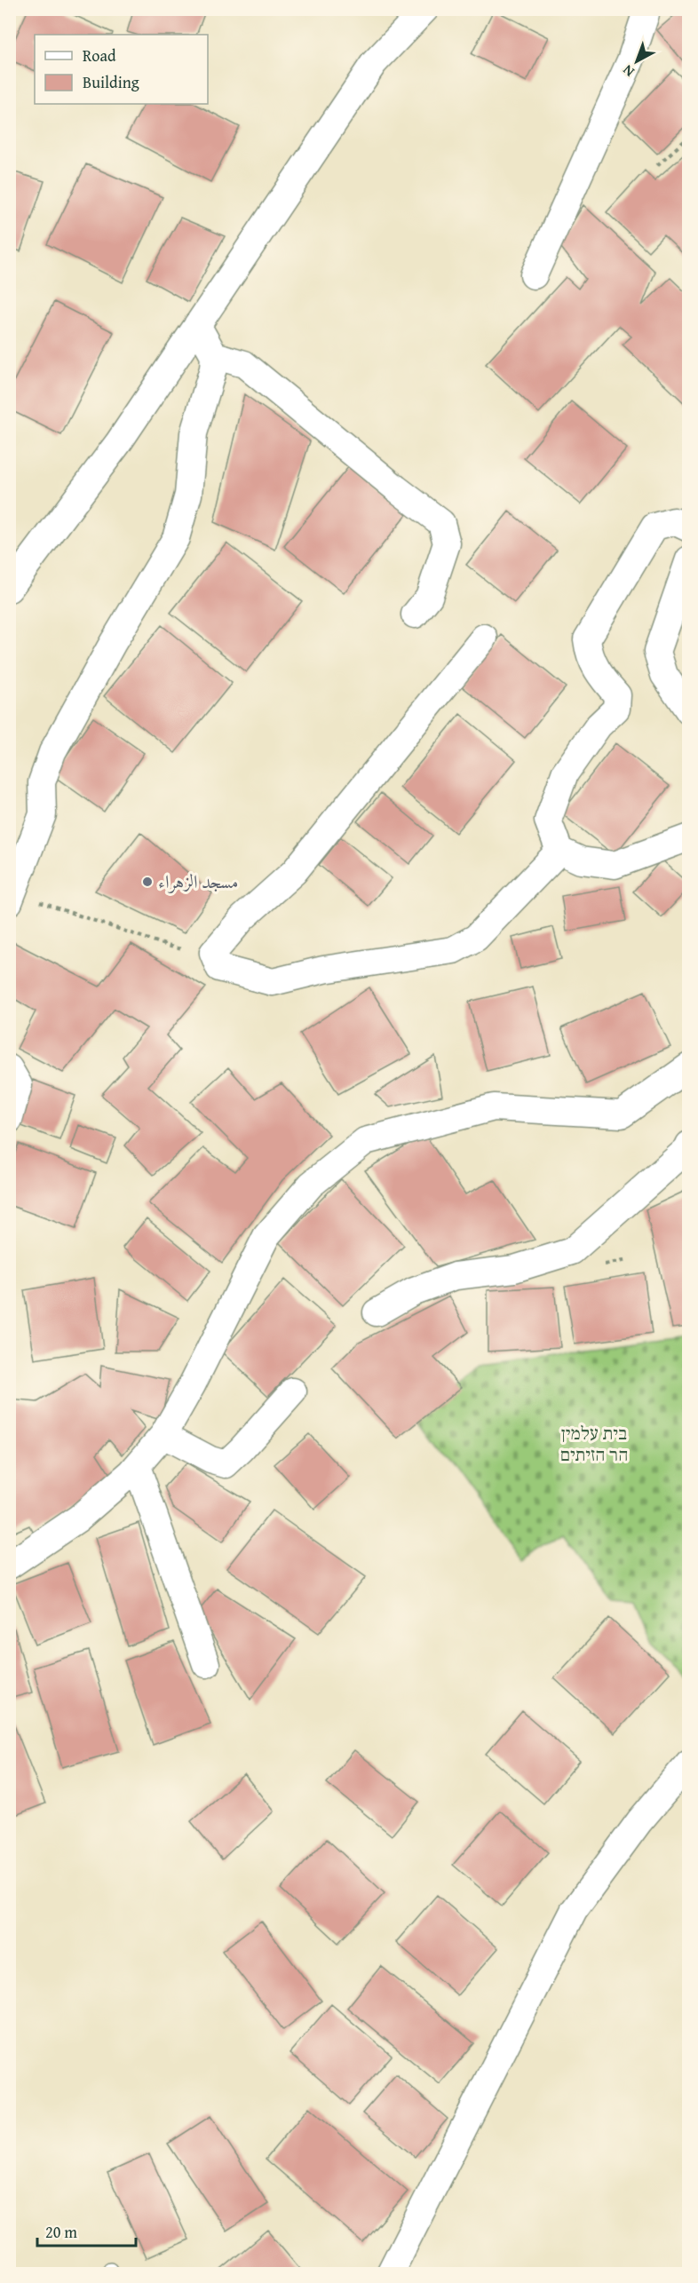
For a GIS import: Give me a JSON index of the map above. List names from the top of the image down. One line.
{"parks":["בית עלמין הר הזיתים"],"places":["مسجد الزهراء"],"legend":["Road","Building"],"scale_bar":"20 m","north":"bottom left"}
